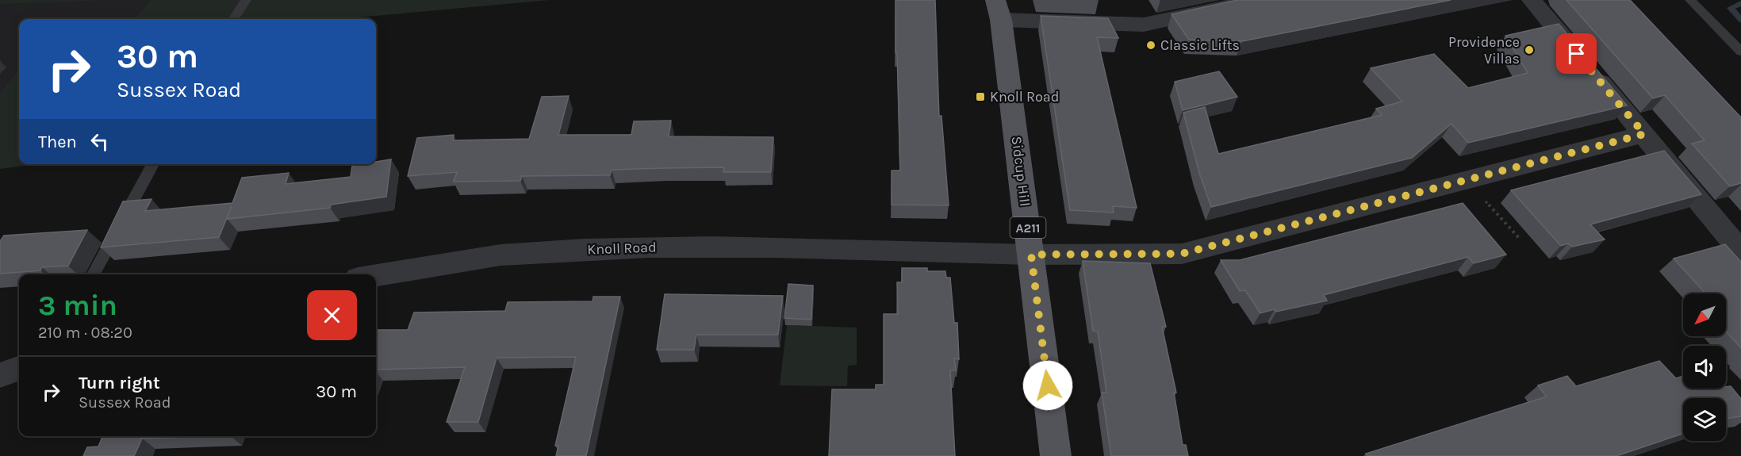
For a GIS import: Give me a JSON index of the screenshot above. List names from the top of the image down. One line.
{"streets":{"main road":["Sidcup Hill","A211"],"street":["Knoll Road"]},"crossings":[["Sidcup Hill","Knoll Road"]],"places":{"other":["Classic Lifts","Providence Villas"],"transit":["Knoll Road"]},"north":"bottom left","page":{"turn":["30 m","Sussex Road"],"then":"Then","heading":["3 min","210 m · 08:20"],"list":[{"name":"Turn right","note":"Sussex Road","value":"30 m"}]}}
